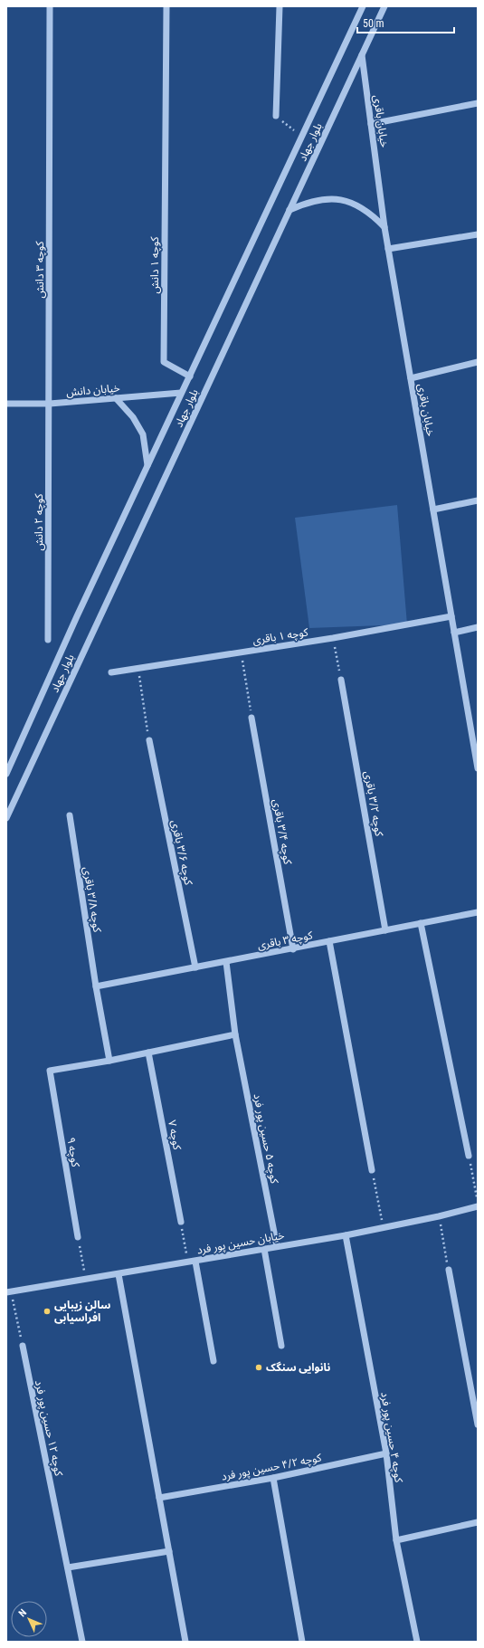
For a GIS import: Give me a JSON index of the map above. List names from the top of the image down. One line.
{"streets":{"street":["خیابان باقری","بلوار جهاد","کوچه ۱ دانش","کوچه ۳ دانش","خیابان دانش","کوچه ۲ دانش","کوچه ۱ باقری","کوچه ۳/۲ باقری","کوچه ۳/۴ باقری","کوچه ۳/۶ باقری","کوچه ۳/۸ باقری","کوچه ۳ باقری","کوچه ۷","کوچه ۵ حسین پور فرد","کوچه ۹","خیابان حسین پور فرد","کوچه ۱۲ حسین پور فرد","کوچه ۴ حسین پور فرد","کوچه ۴/۲ حسین پور فرد"]},"crossings":[["خیابان باقری","بلوار جهاد"],["خیابان باقری","کوچه ۱ باقری"],["بلوار جهاد","کوچه ۱ دانش"],["بلوار جهاد","خیابان دانش"],["کوچه ۳ دانش","خیابان دانش"],["کوچه ۳ دانش","کوچه ۲ دانش"],["خیابان دانش","کوچه ۲ دانش"],["کوچه ۳/۲ باقری","کوچه ۳ باقری"],["کوچه ۳/۴ باقری","کوچه ۳ باقری"],["کوچه ۳/۶ باقری","کوچه ۳ باقری"],["کوچه ۳/۸ باقری","کوچه ۳ باقری"],["کوچه ۳/۸ باقری","کوچه ۹"],["کوچه ۳ باقری","کوچه ۵ حسین پور فرد"],["کوچه ۵ حسین پور فرد","خیابان حسین پور فرد"],["خیابان حسین پور فرد","کوچه ۴ حسین پور فرد"],["کوچه ۴ حسین پور فرد","کوچه ۴/۲ حسین پور فرد"]],"places":["سالن زیبایی افراسیابی","نانوایی سنگک"],"scale_bar":"50 m","north":"top left"}
